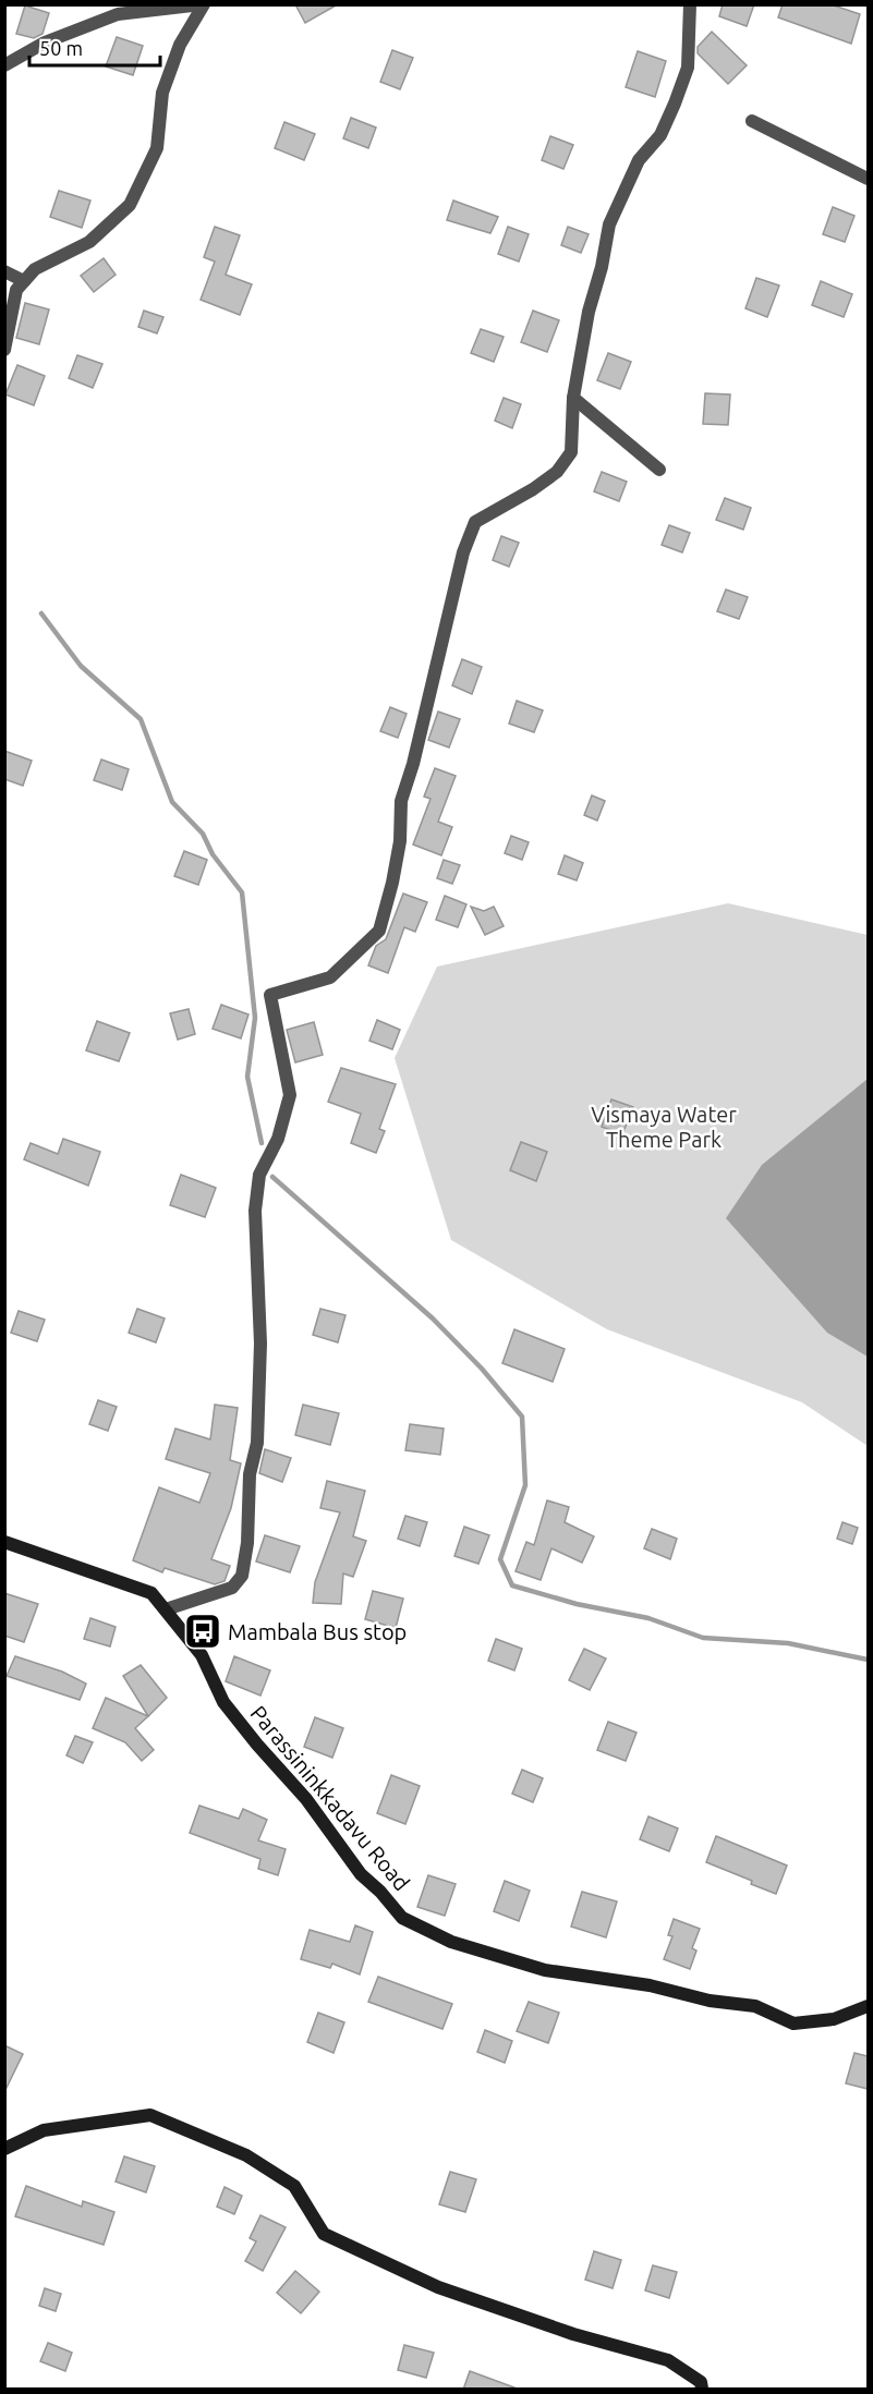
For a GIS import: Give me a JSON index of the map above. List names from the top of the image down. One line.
{"streets":{"main road":["Parassininkkadavu Road"]},"parks":["Vismaya Water Theme Park"],"places":{"bus stop":["Mambala Bus stop"]},"scale_bar":"50 m"}
